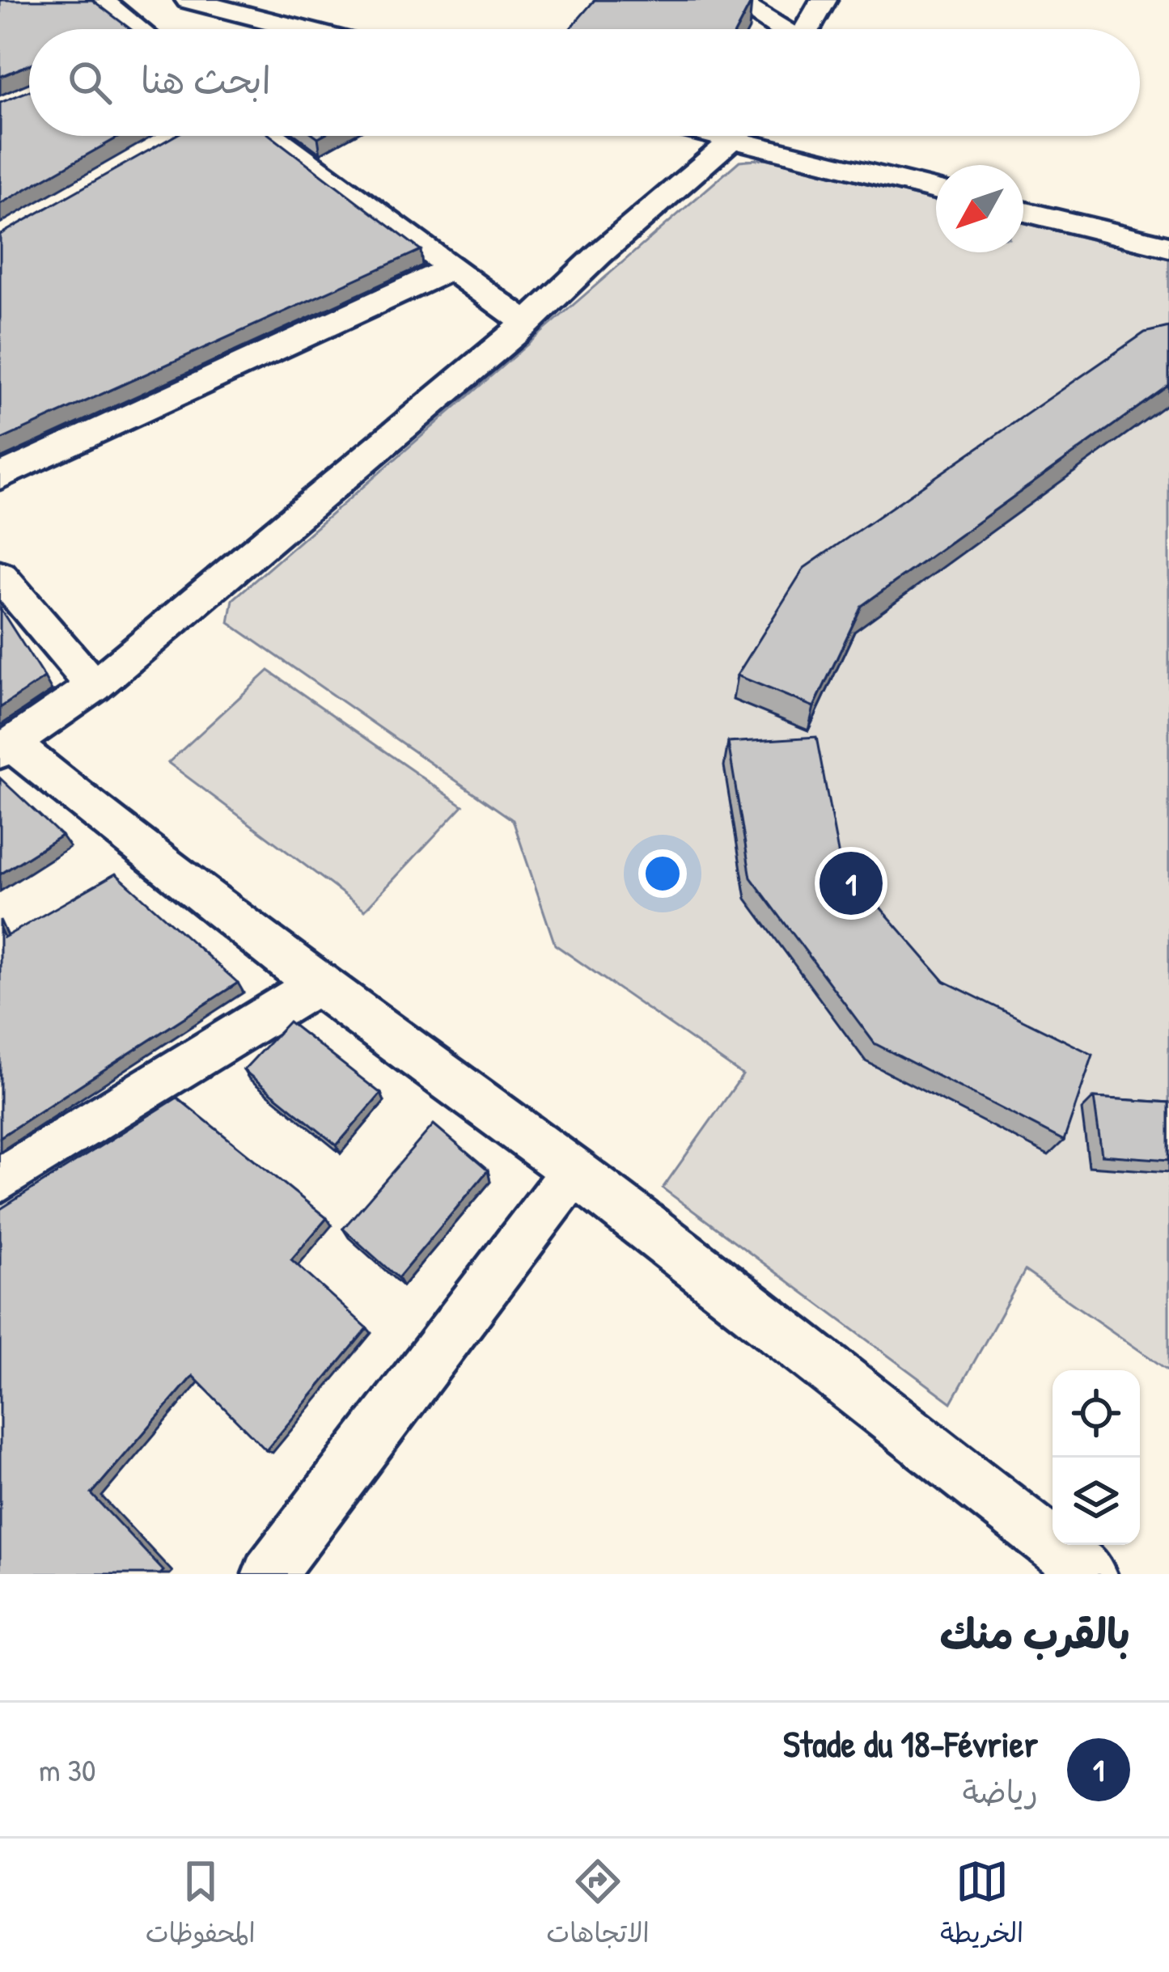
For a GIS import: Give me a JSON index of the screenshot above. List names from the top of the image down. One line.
{"north":"bottom left","page":{"search":"ابحث هنا","pins":"1","heading":"بالقرب منك","list":[{"mark":"1","name":"Stade du 18-Février","note":"رياضة","value":"30 m"}],"nav":["الخريطة","الاتجاهات","المحفوظات"]}}
